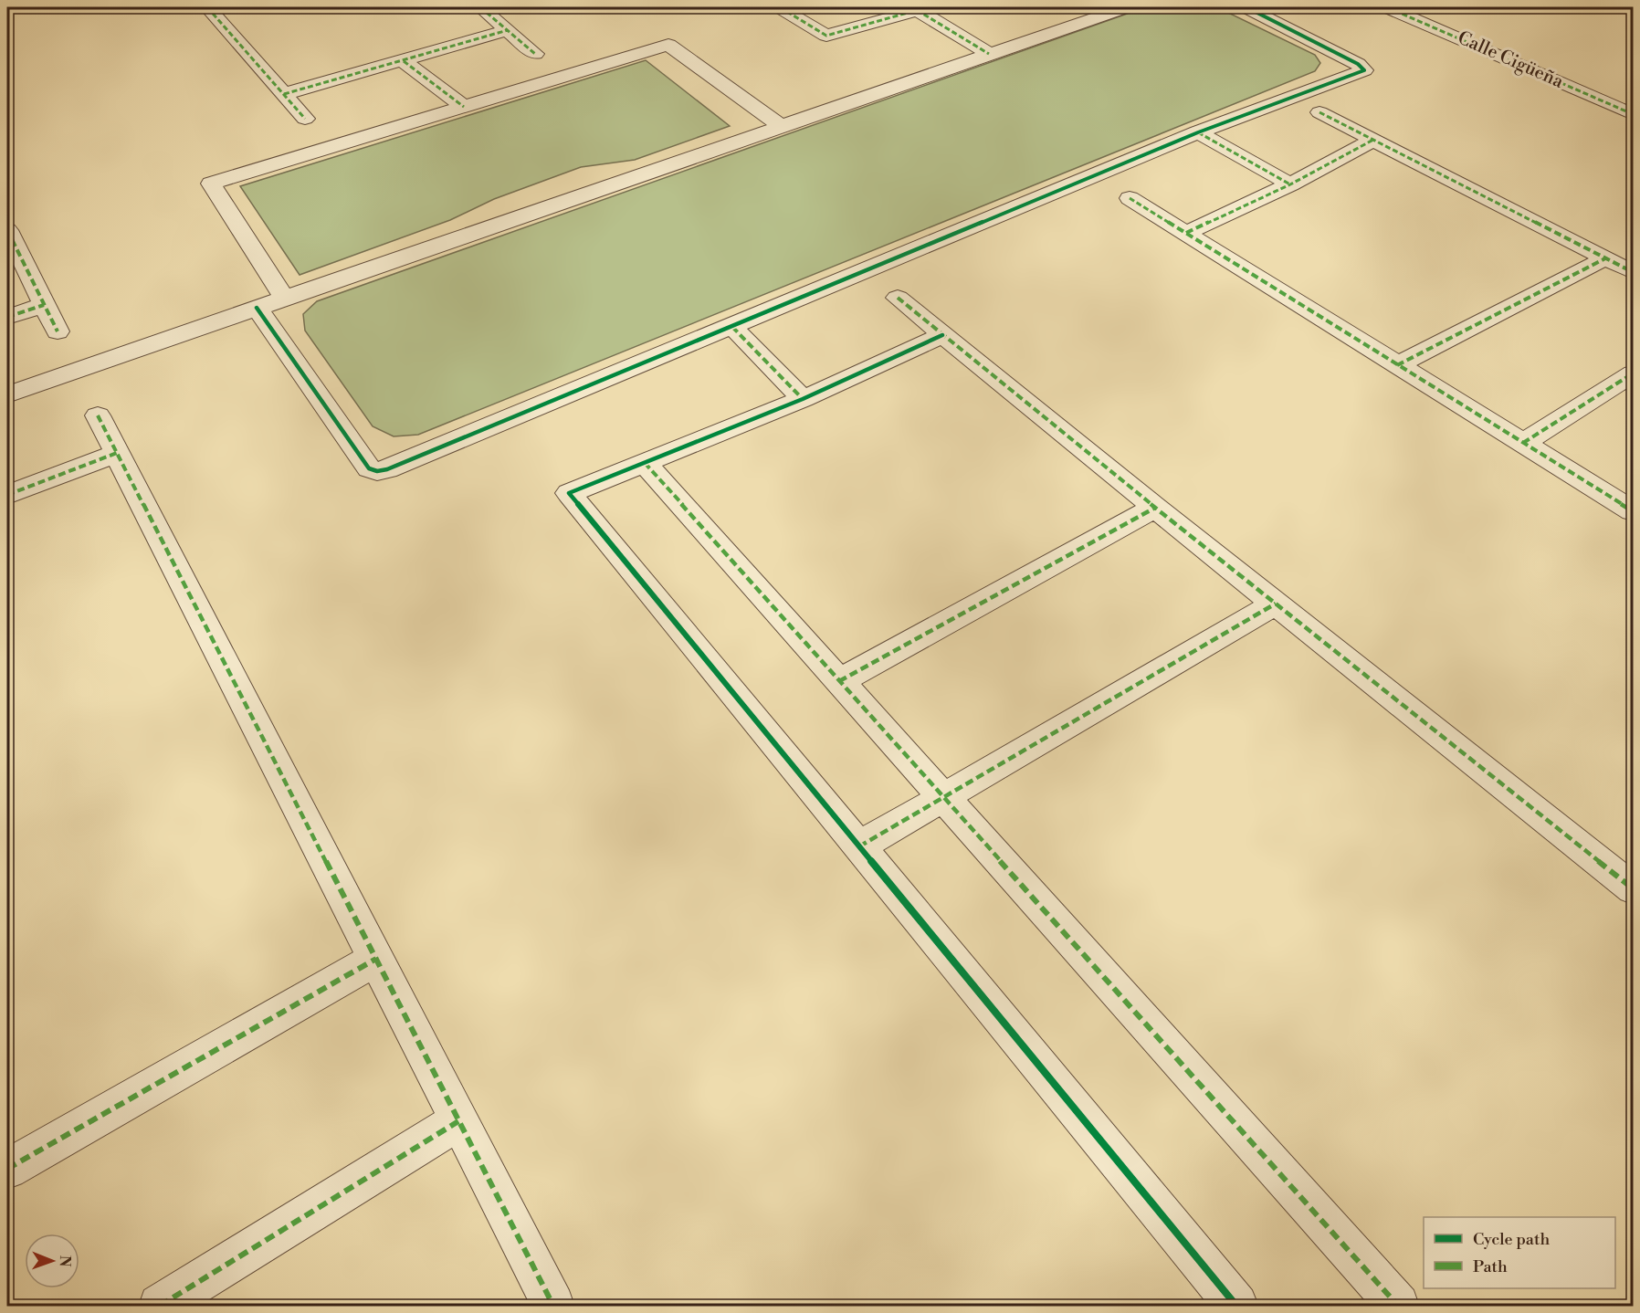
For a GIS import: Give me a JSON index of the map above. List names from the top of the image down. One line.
{"streets":{"street":["Calle Cigüeña"]},"legend":["Cycle path","Path"],"north":"right"}
